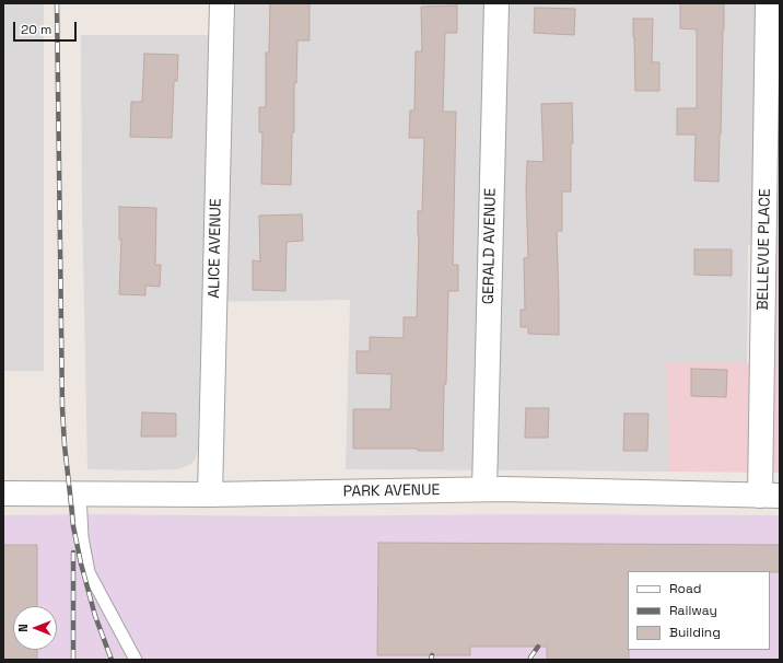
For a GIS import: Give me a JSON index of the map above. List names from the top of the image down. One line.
{"streets":{"street":["GERALD AVENUE","ALICE AVENUE","BELLEVUE PLACE","PARK AVENUE"]},"crossings":[["GERALD AVENUE","PARK AVENUE"],["ALICE AVENUE","PARK AVENUE"],["BELLEVUE PLACE","PARK AVENUE"]],"legend":["Road","Railway","Building"],"scale_bar":"20 m","north":"left"}
